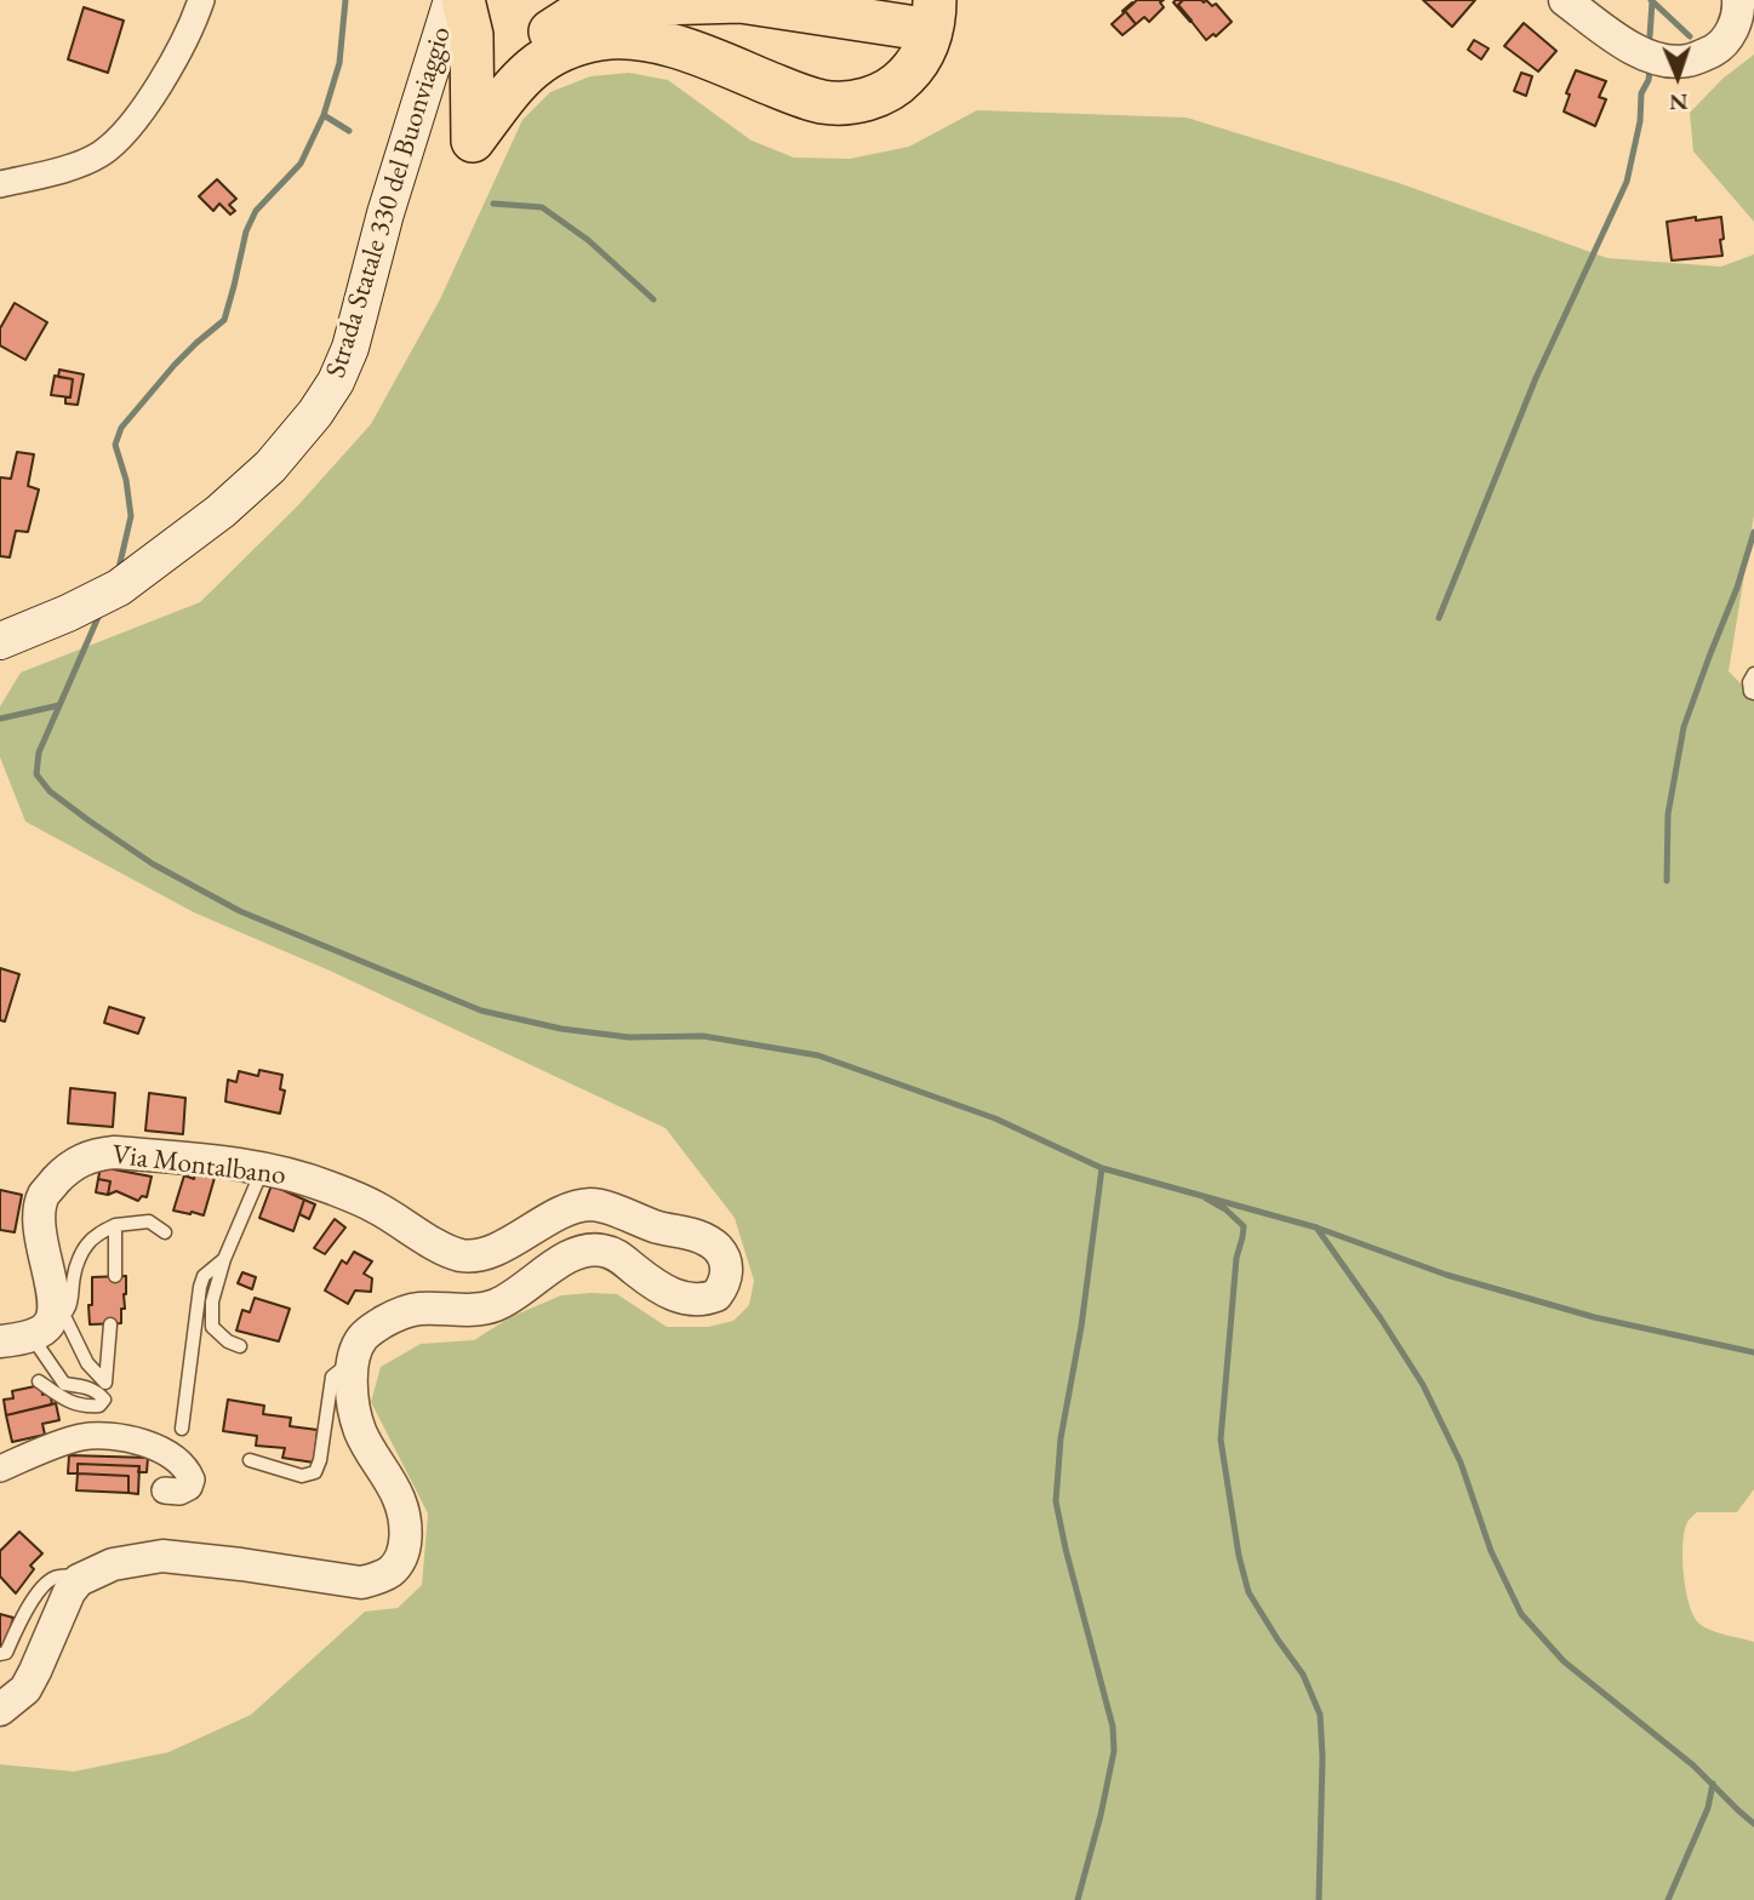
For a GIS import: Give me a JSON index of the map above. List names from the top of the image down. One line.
{"streets":{"main road":["Strada Statale 330 del Buonviaggio"],"street":["Via Montalbano"]},"north":"bottom"}
